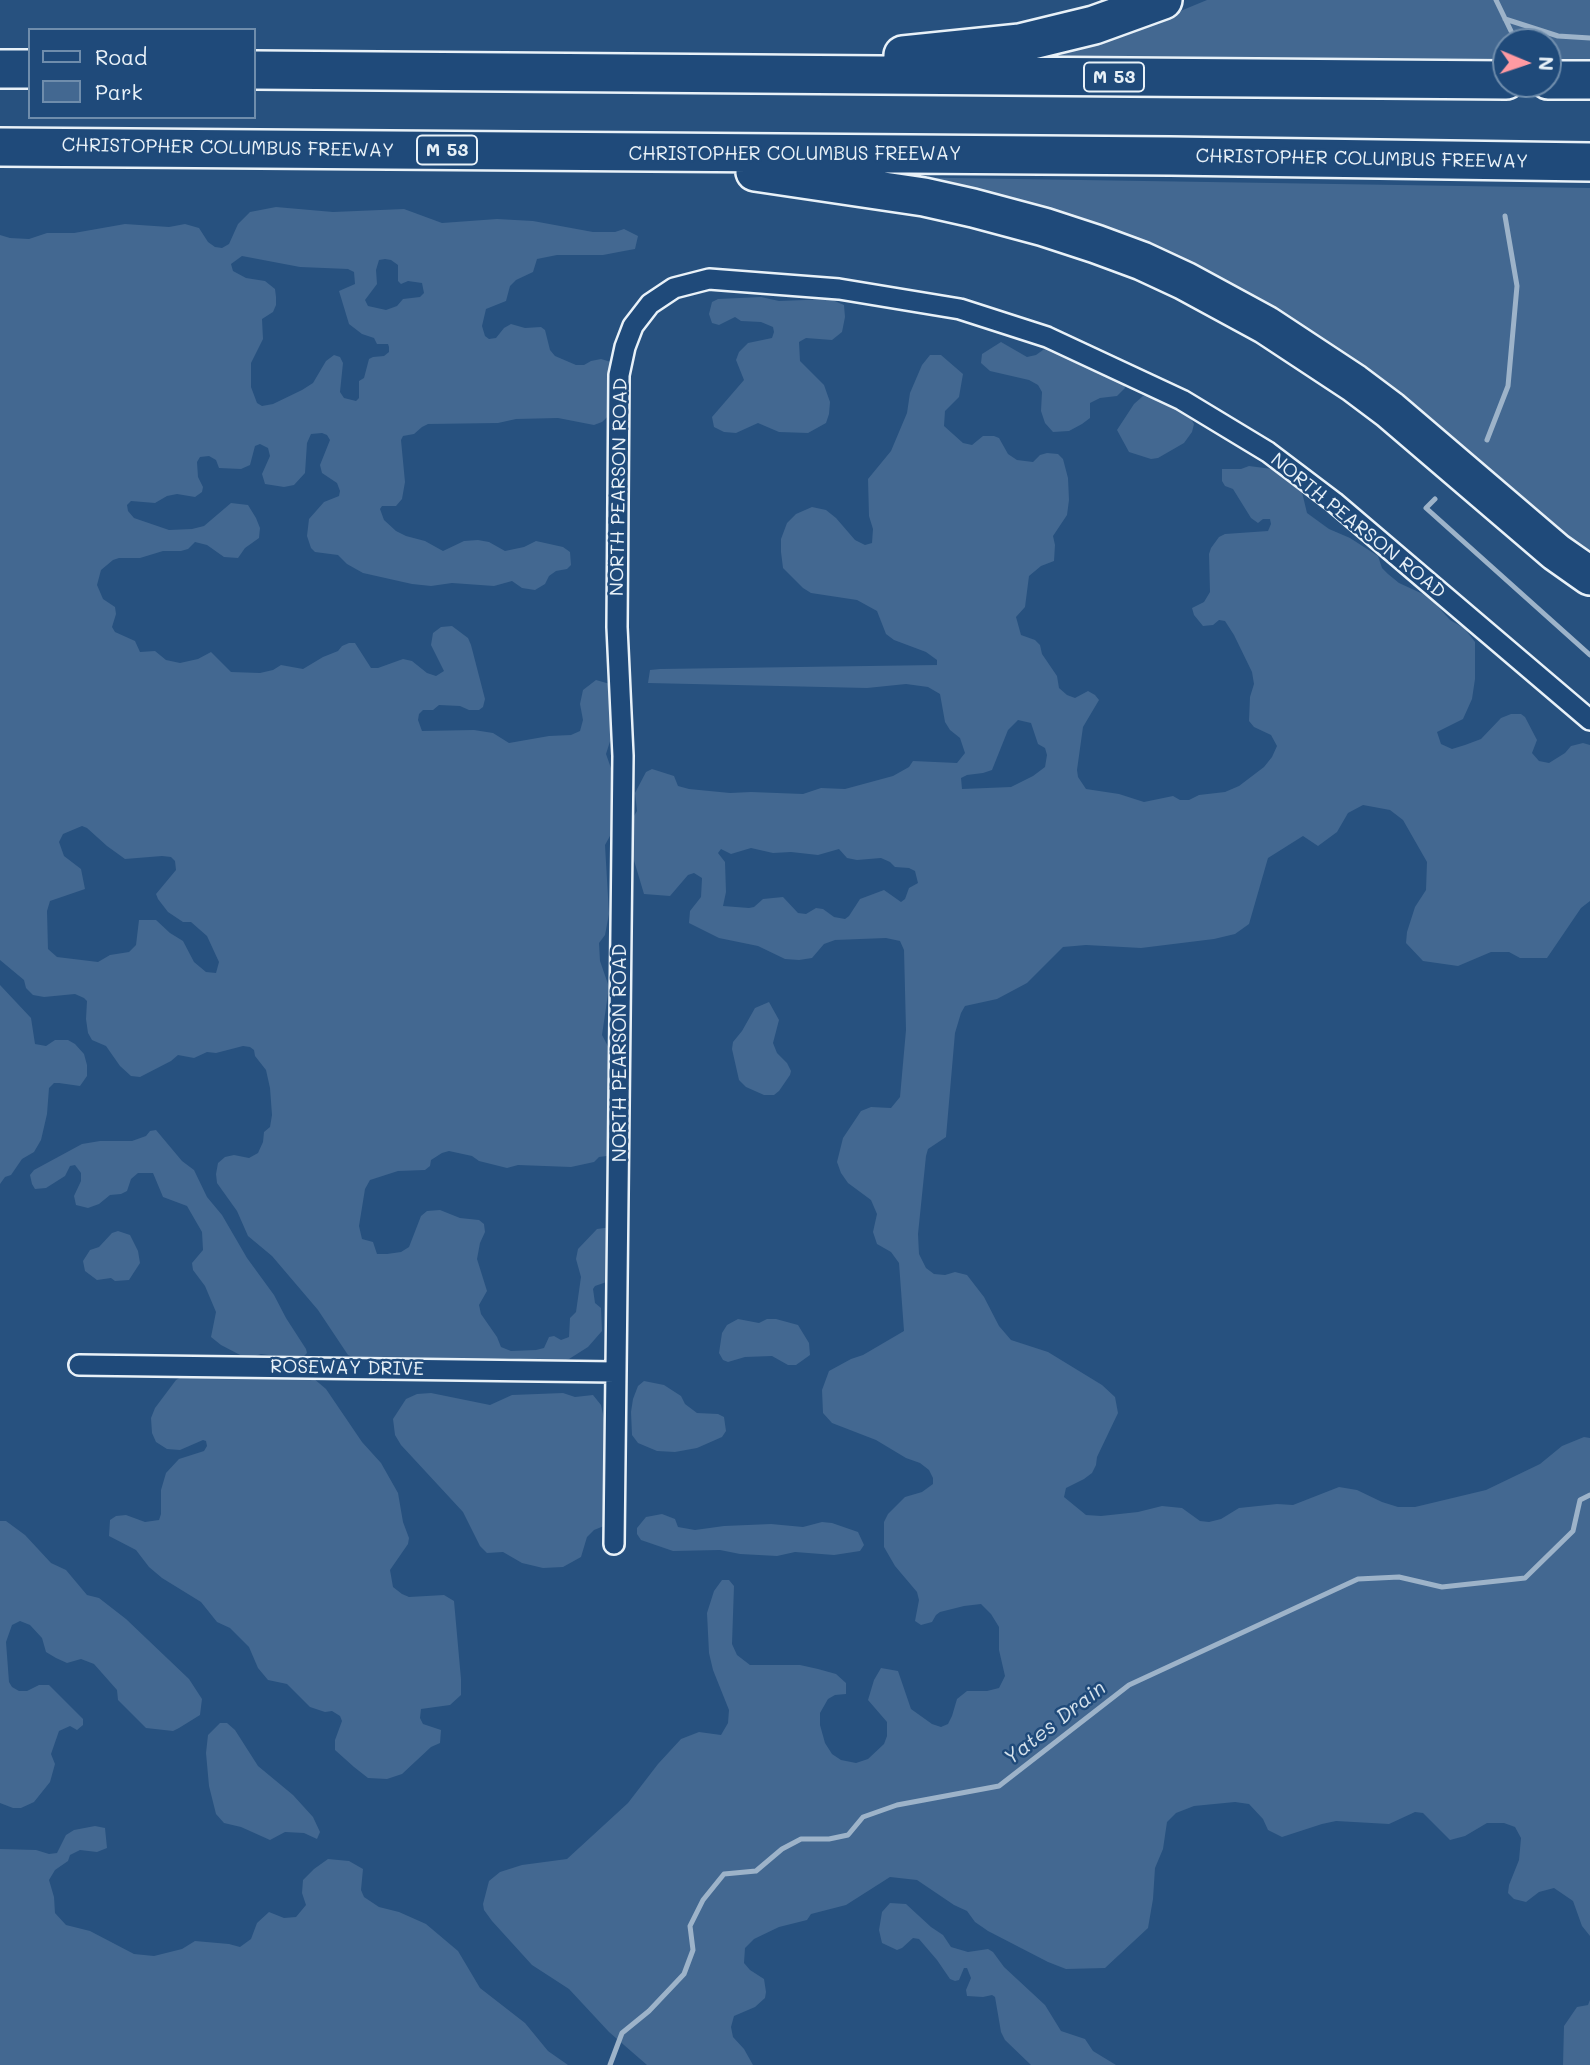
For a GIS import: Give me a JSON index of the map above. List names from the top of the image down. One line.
{"streets":{"highway":["M 53","CHRISTOPHER COLUMBUS FREEWAY"],"street":["NORTH PEARSON ROAD","ROSEWAY DRIVE"]},"crossings":[["NORTH PEARSON ROAD","ROSEWAY DRIVE"]],"water":["Yates Drain"],"legend":["Road","Park"],"north":"right"}
